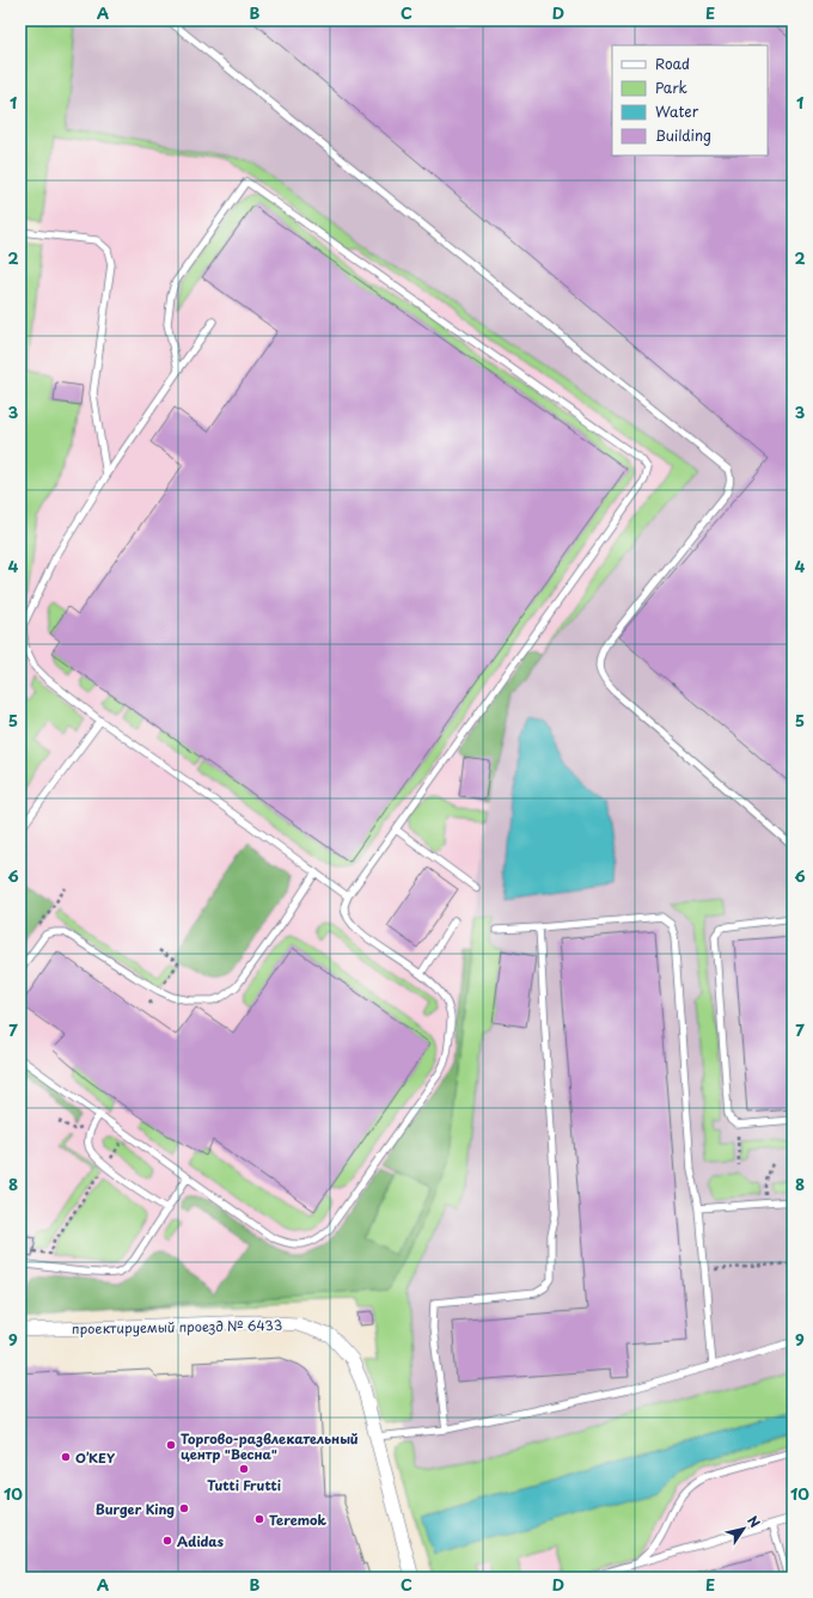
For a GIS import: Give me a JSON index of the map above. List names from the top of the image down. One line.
{"streets":{"street":["проектируемый проезд № 6433"]},"places":["Торгово-развлекательный центр \"Весна\"","O’KEY","Tutti Frutti","Burger King","Teremok","Adidas"],"legend":["Road","Park","Water","Building"],"north":"top right","grid":{"columns":["A","B","C","D","E"],"rows":["1","2","3","4","5","6","7","8","9","10"]}}
